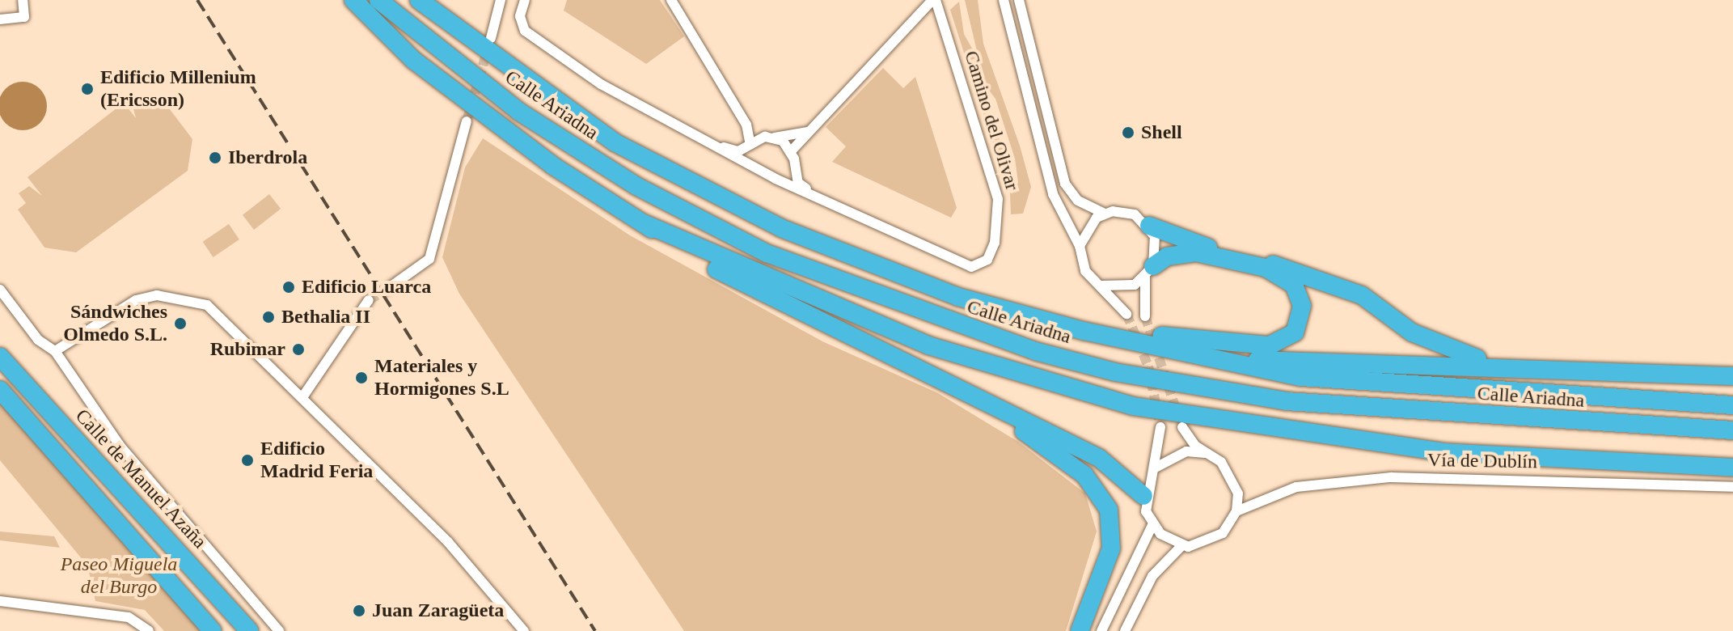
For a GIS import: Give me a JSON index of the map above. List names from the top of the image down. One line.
{"streets":{"highway":["Calle Ariadna","Calle de Manuel Azaña"],"street":["Camino del Olivar","Vía de Dublín"]},"parks":["Paseo Miguela del Burgo"],"places":["Edificio Millenium (Ericsson)","Shell","Iberdrola","Edificio Luarca","Bethalia II","Sándwiches Olmedo S.L.","Rubimar","Materiales y Hormigones S.L","Edificio Madrid Feria","Juan Zaragüeta"]}
